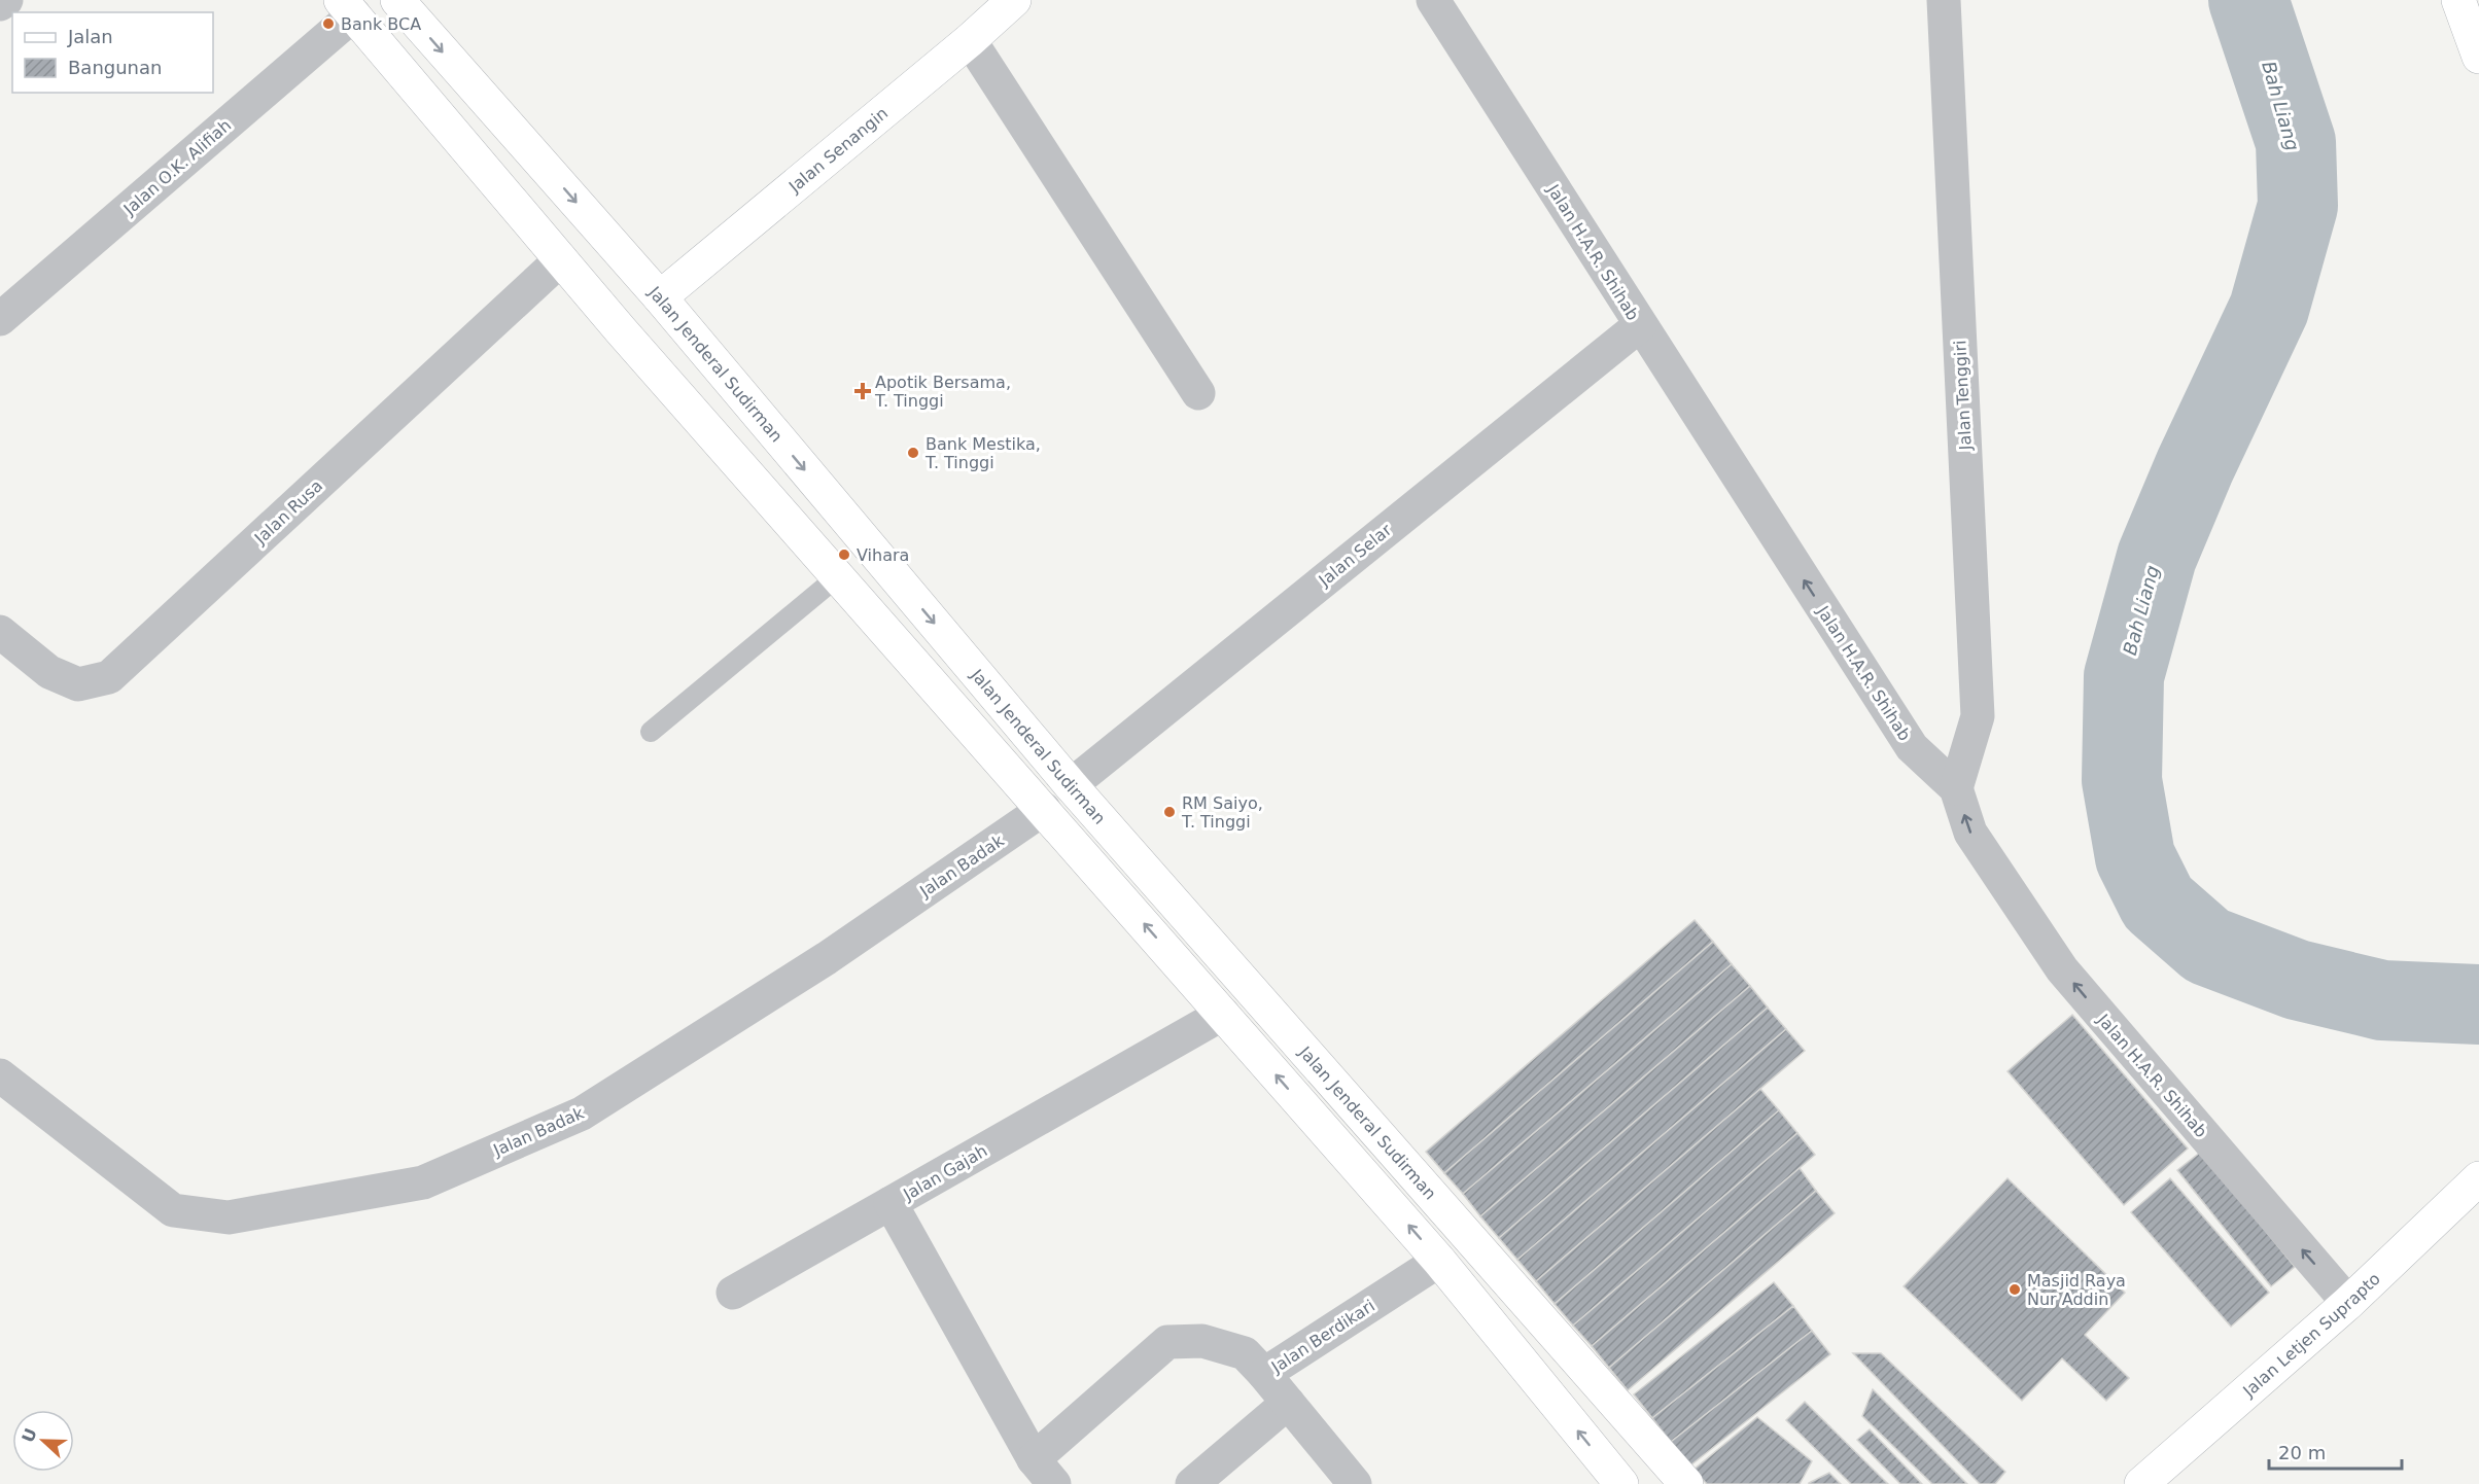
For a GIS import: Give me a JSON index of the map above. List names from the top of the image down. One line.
{"streets":{"main road":["Jalan Senangin","Jalan Jenderal Sudirman","Jalan Letjen Suprapto"],"street":["Jalan O.K. Alifiah","Jalan H.A.R. Shihab","Jalan Tenggiri","Jalan Rusa","Jalan Selar","Jalan Badak","Jalan Gajah","Jalan Berdikari"]},"crossings":[["Jalan Senangin","Jalan Jenderal Sudirman"],["Jalan H.A.R. Shihab","Jalan Tenggiri"],["Jalan H.A.R. Shihab","Jalan Selar"],["Jalan H.A.R. Shihab","Jalan Letjen Suprapto"],["Jalan Jenderal Sudirman","Jalan Selar"]],"one_way":["Jalan H.A.R. Shihab"],"water":["Bah Liang"],"places":{"other":["Bank BCA","Bank Mestika, T. Tinggi","Vihara","RM Saiyo, T. Tinggi","Masjid Raya Nur Addin"],"health":["Apotik Bersama, T. Tinggi"]},"legend":["Jalan","Bangunan"],"scale_bar":"20 m","north":"left"}
